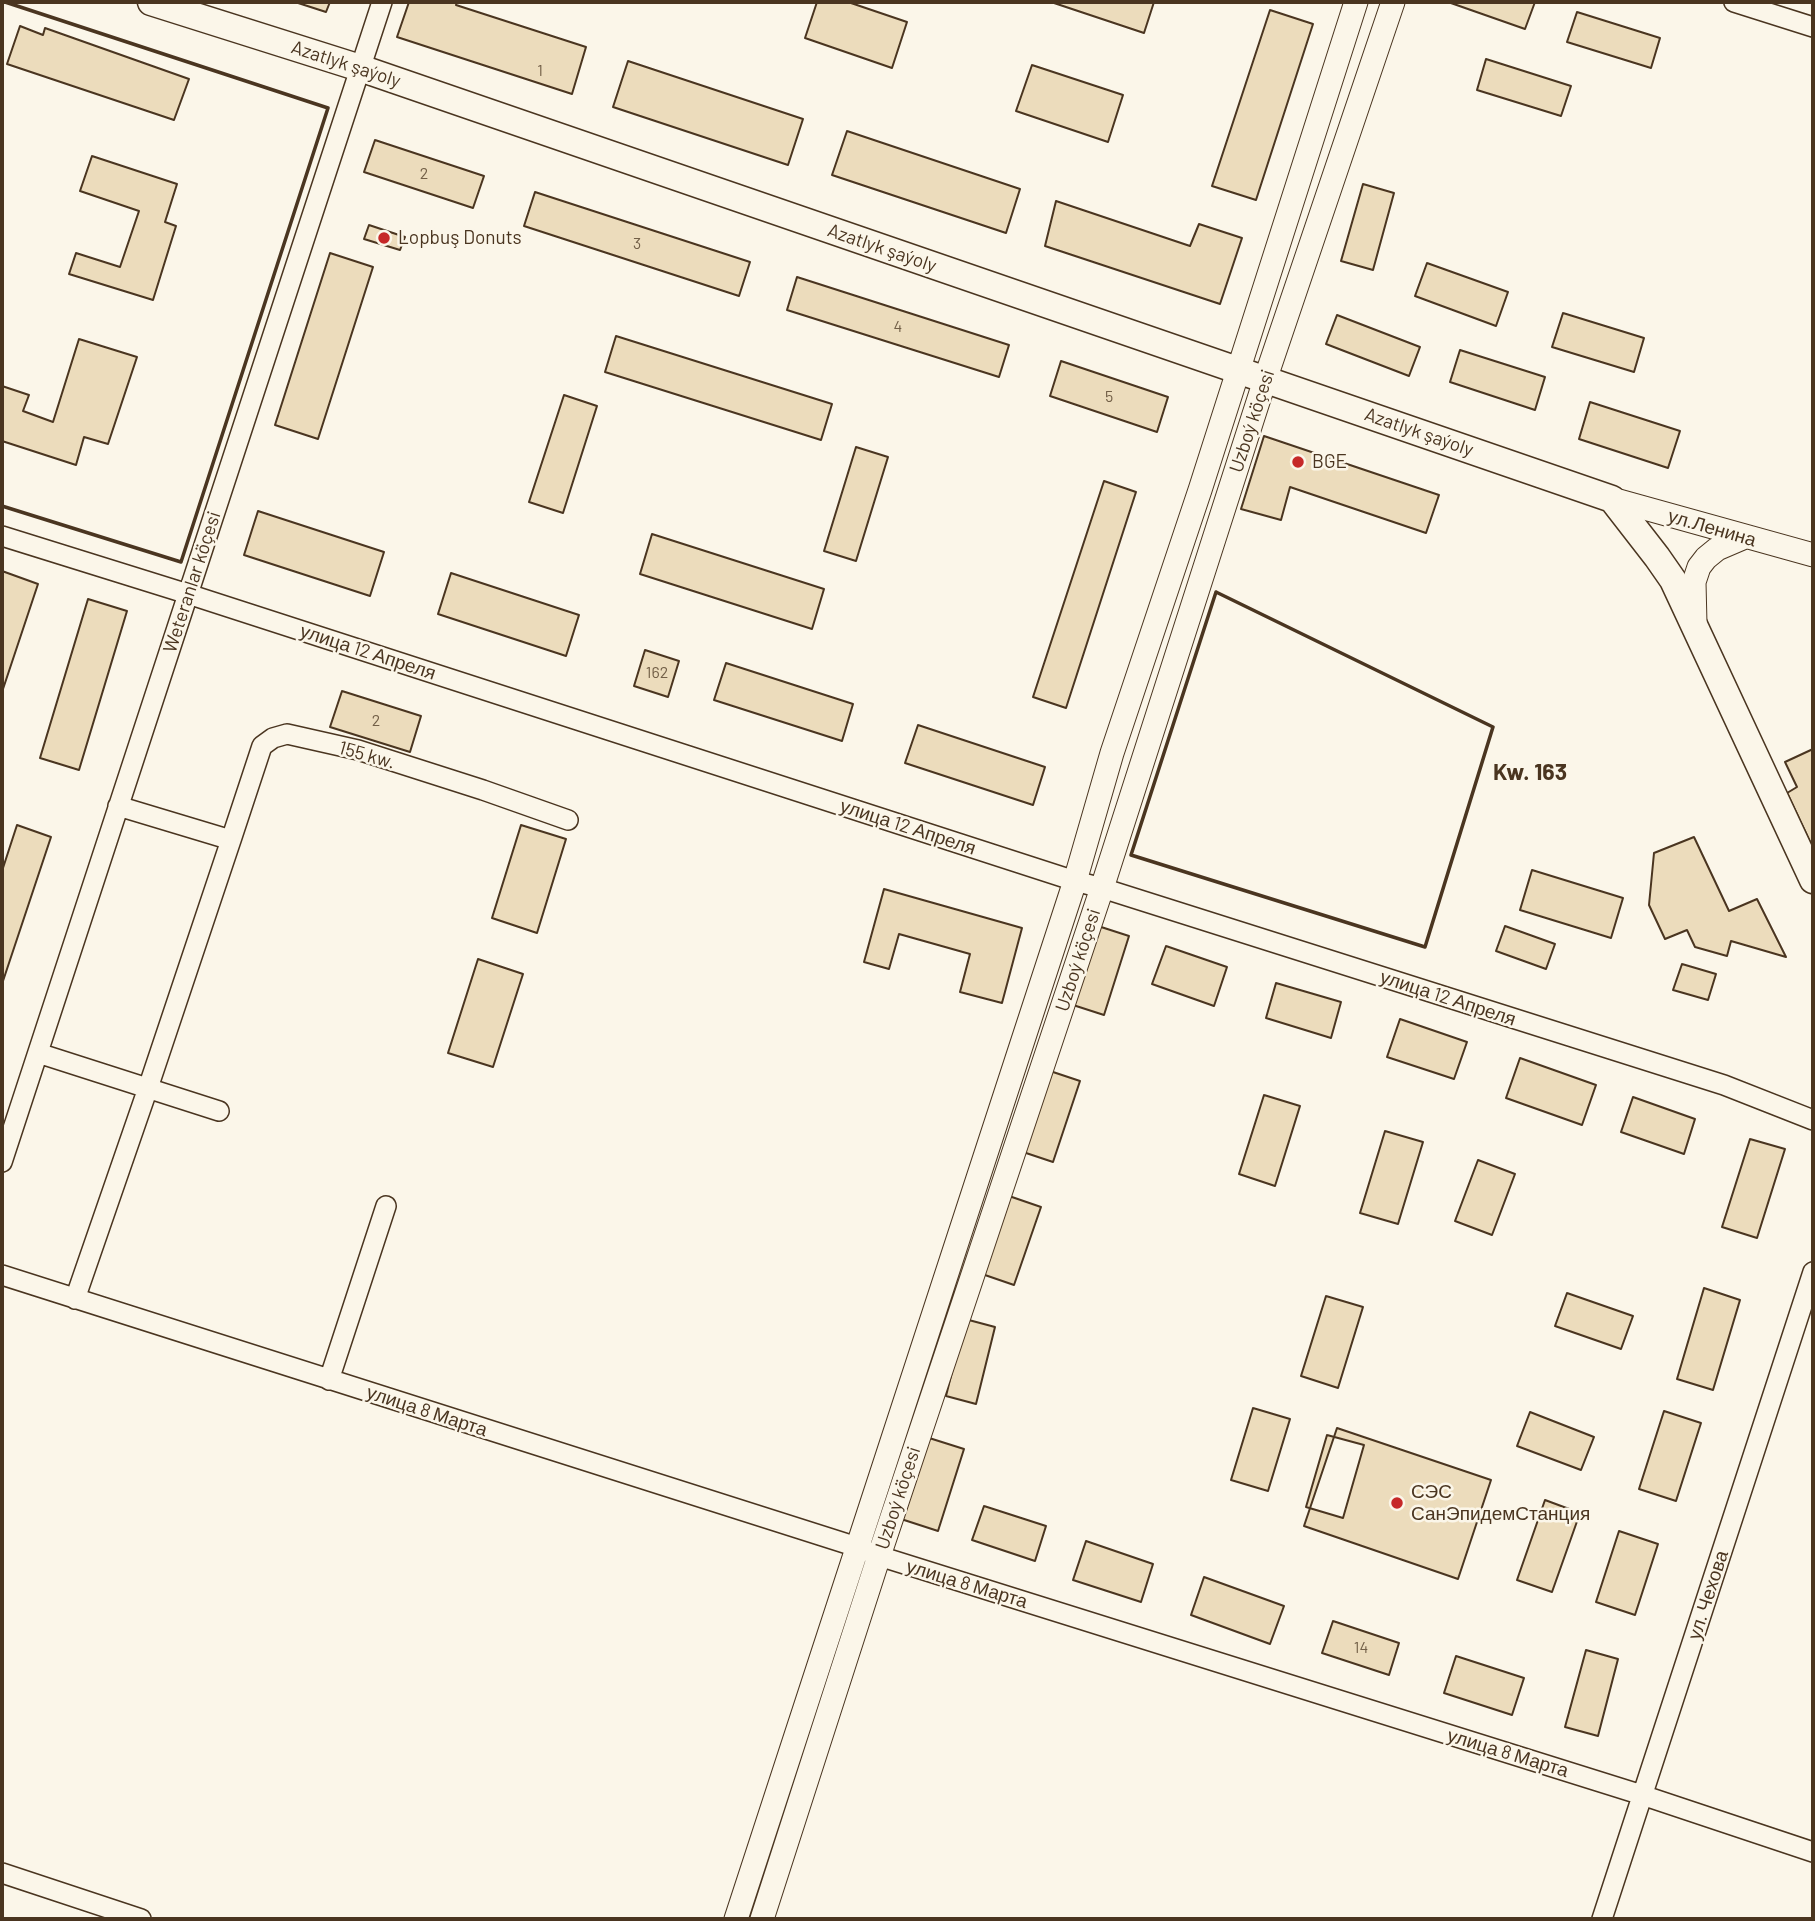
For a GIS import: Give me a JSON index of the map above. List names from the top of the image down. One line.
{"streets":{"main road":["Azatlyk şaýoly"],"street":["Uzboý köçesi","ул.Ленина","Weteranlar köçesi","улица 12 Апреля","155 kw.","улица 8 Марта","ул. Чехова"]},"crossings":[["Azatlyk şaýoly","Uzboý köçesi"],["Azatlyk şaýoly","ул.Ленина"],["Azatlyk şaýoly","Weteranlar köçesi"],["Uzboý köçesi","улица 12 Апреля"],["Uzboý köçesi","улица 8 Марта"],["Weteranlar köçesi","улица 12 Апреля"],["155 kw.","улица 8 Марта"],["улица 8 Марта","ул. Чехова"]],"districts":["Kw. 163"],"places":["Lopbuş Donuts","BGE","СЭС СанЭпидемСтанция"],"house_numbers":["1","2","3","4","5","162","2","14"]}
